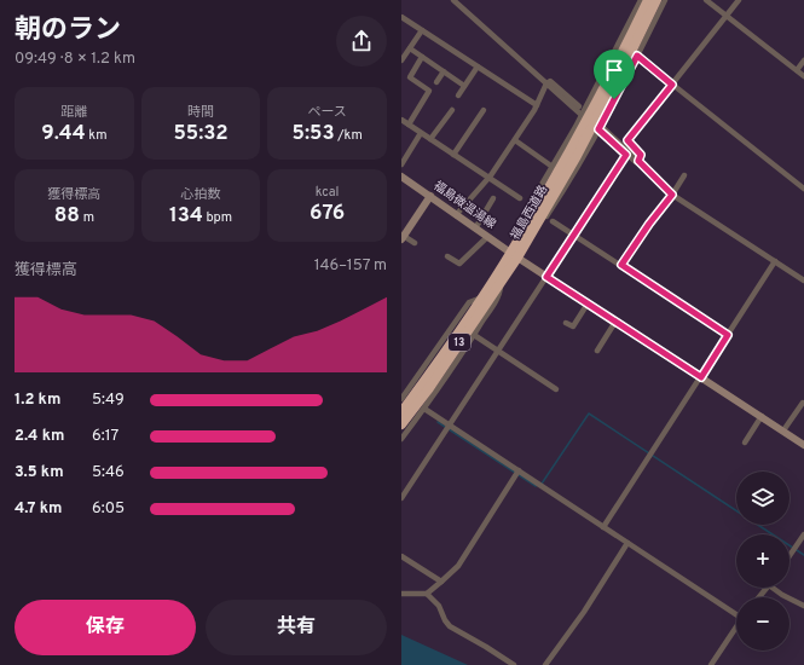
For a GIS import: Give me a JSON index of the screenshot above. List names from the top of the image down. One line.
{"streets":{"highway":["福島西道路","13"],"main road":["福島微温湯線"]},"crossings":[["福島微温湯線","福島西道路"]],"page":{"heading":["朝のラン","09:49 · 8 × 1.2 km"],"stats":[["距離","9.44 km"],["時間","55:32"],["ペース","5:53 /km"],["獲得標高","88 m"],["心拍数","134 bpm"],["kcal","676"]],"chart":["獲得標高","146–157 m"],"list":[{"name":"1.2 km","note":"5:49"},{"name":"2.4 km","note":"6:17"},{"name":"3.5 km","note":"5:46"},{"name":"4.7 km","note":"6:05"}],"map_buttons":["+","−"],"buttons":["保存","共有"]}}
